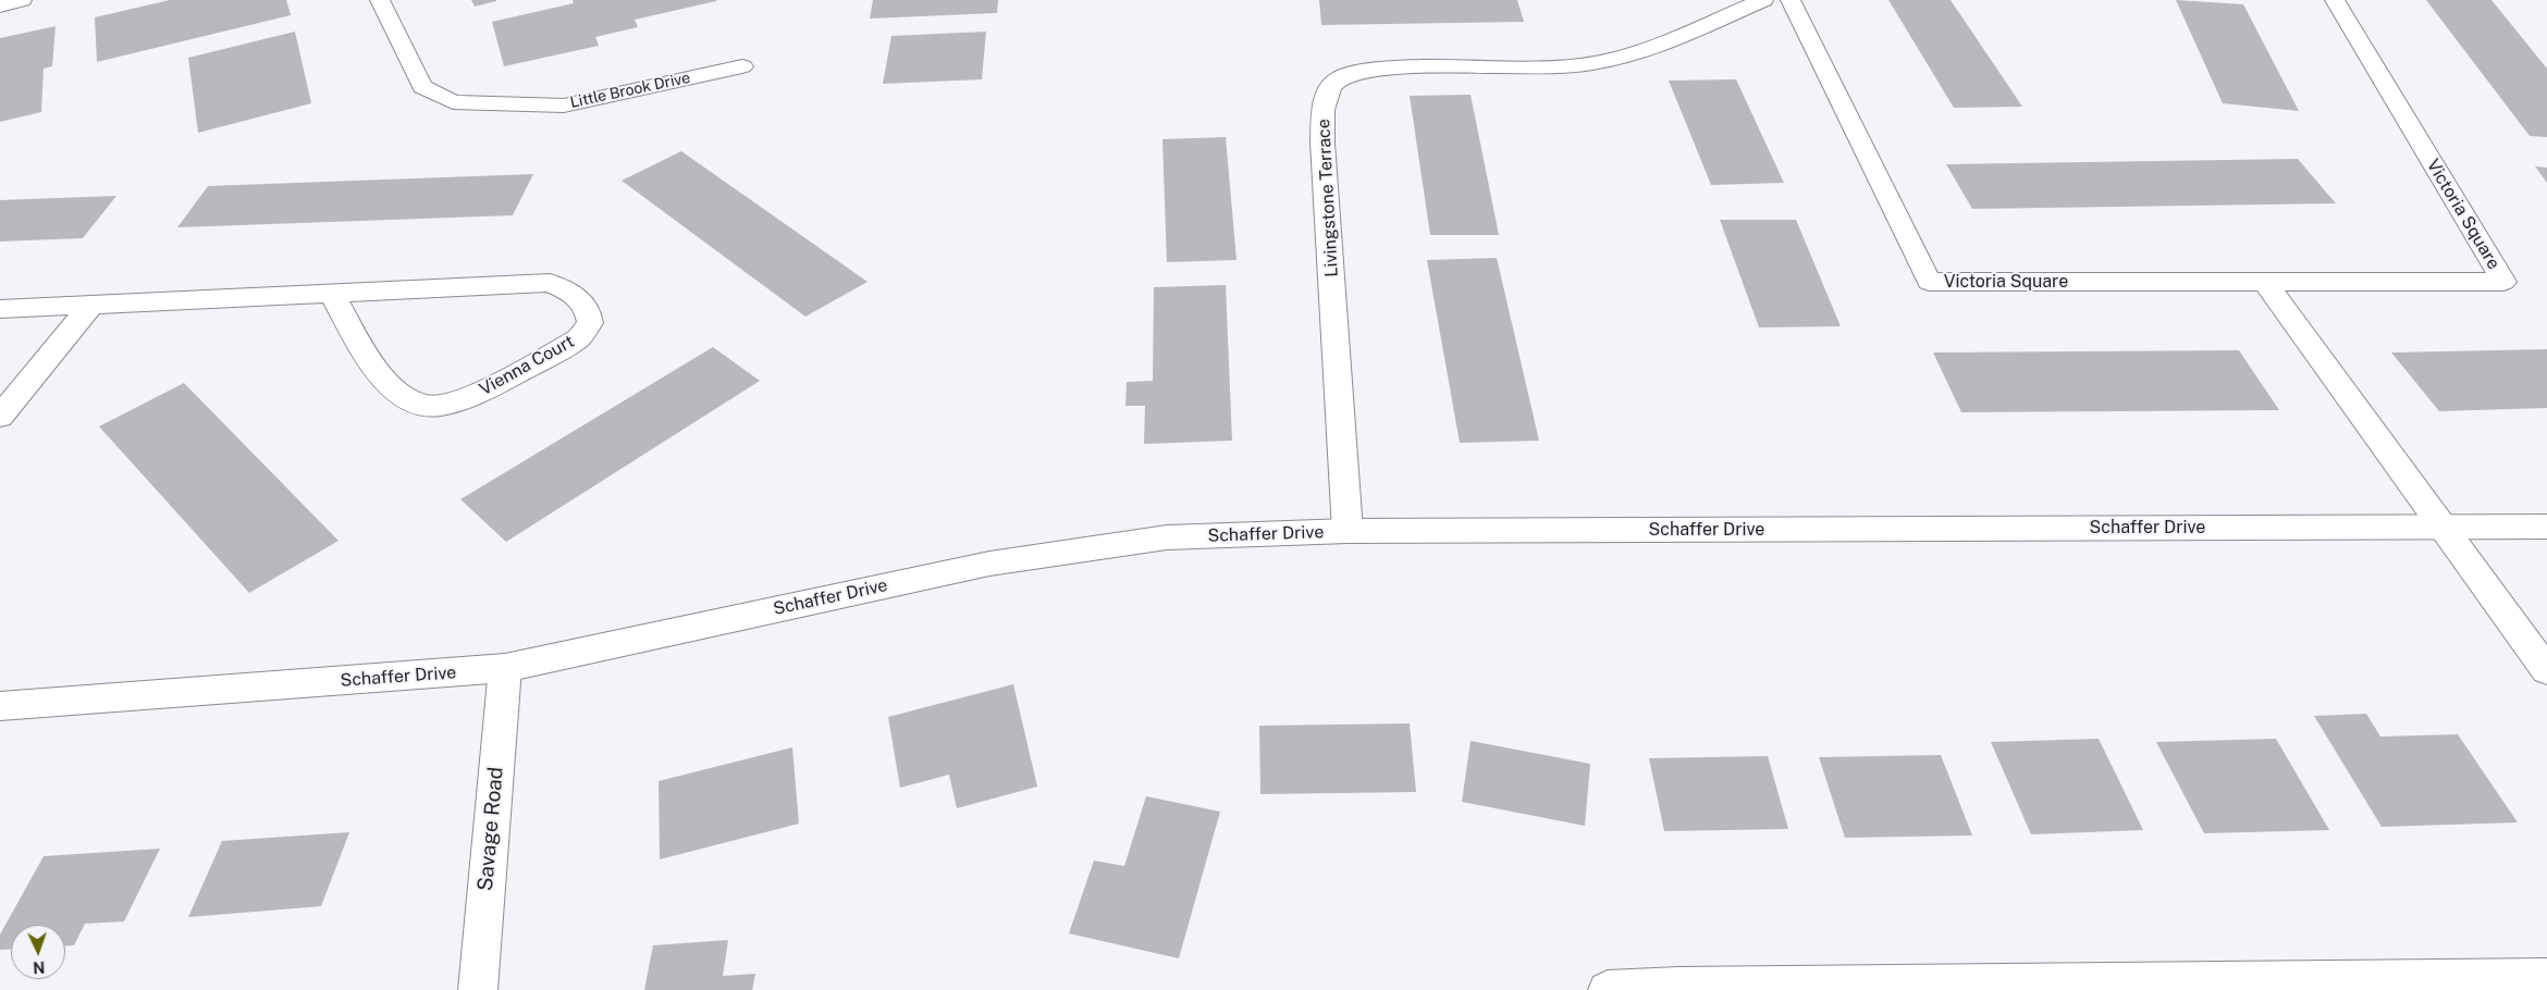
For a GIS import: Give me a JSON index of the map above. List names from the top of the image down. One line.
{"streets":{"street":["Little Brook Drive","Livingstone Terrace","Victoria Square","Vienna Court","Schaffer Drive","Savage Road"]},"crossings":[["Livingstone Terrace","Schaffer Drive"],["Schaffer Drive","Savage Road"]],"north":"bottom"}
